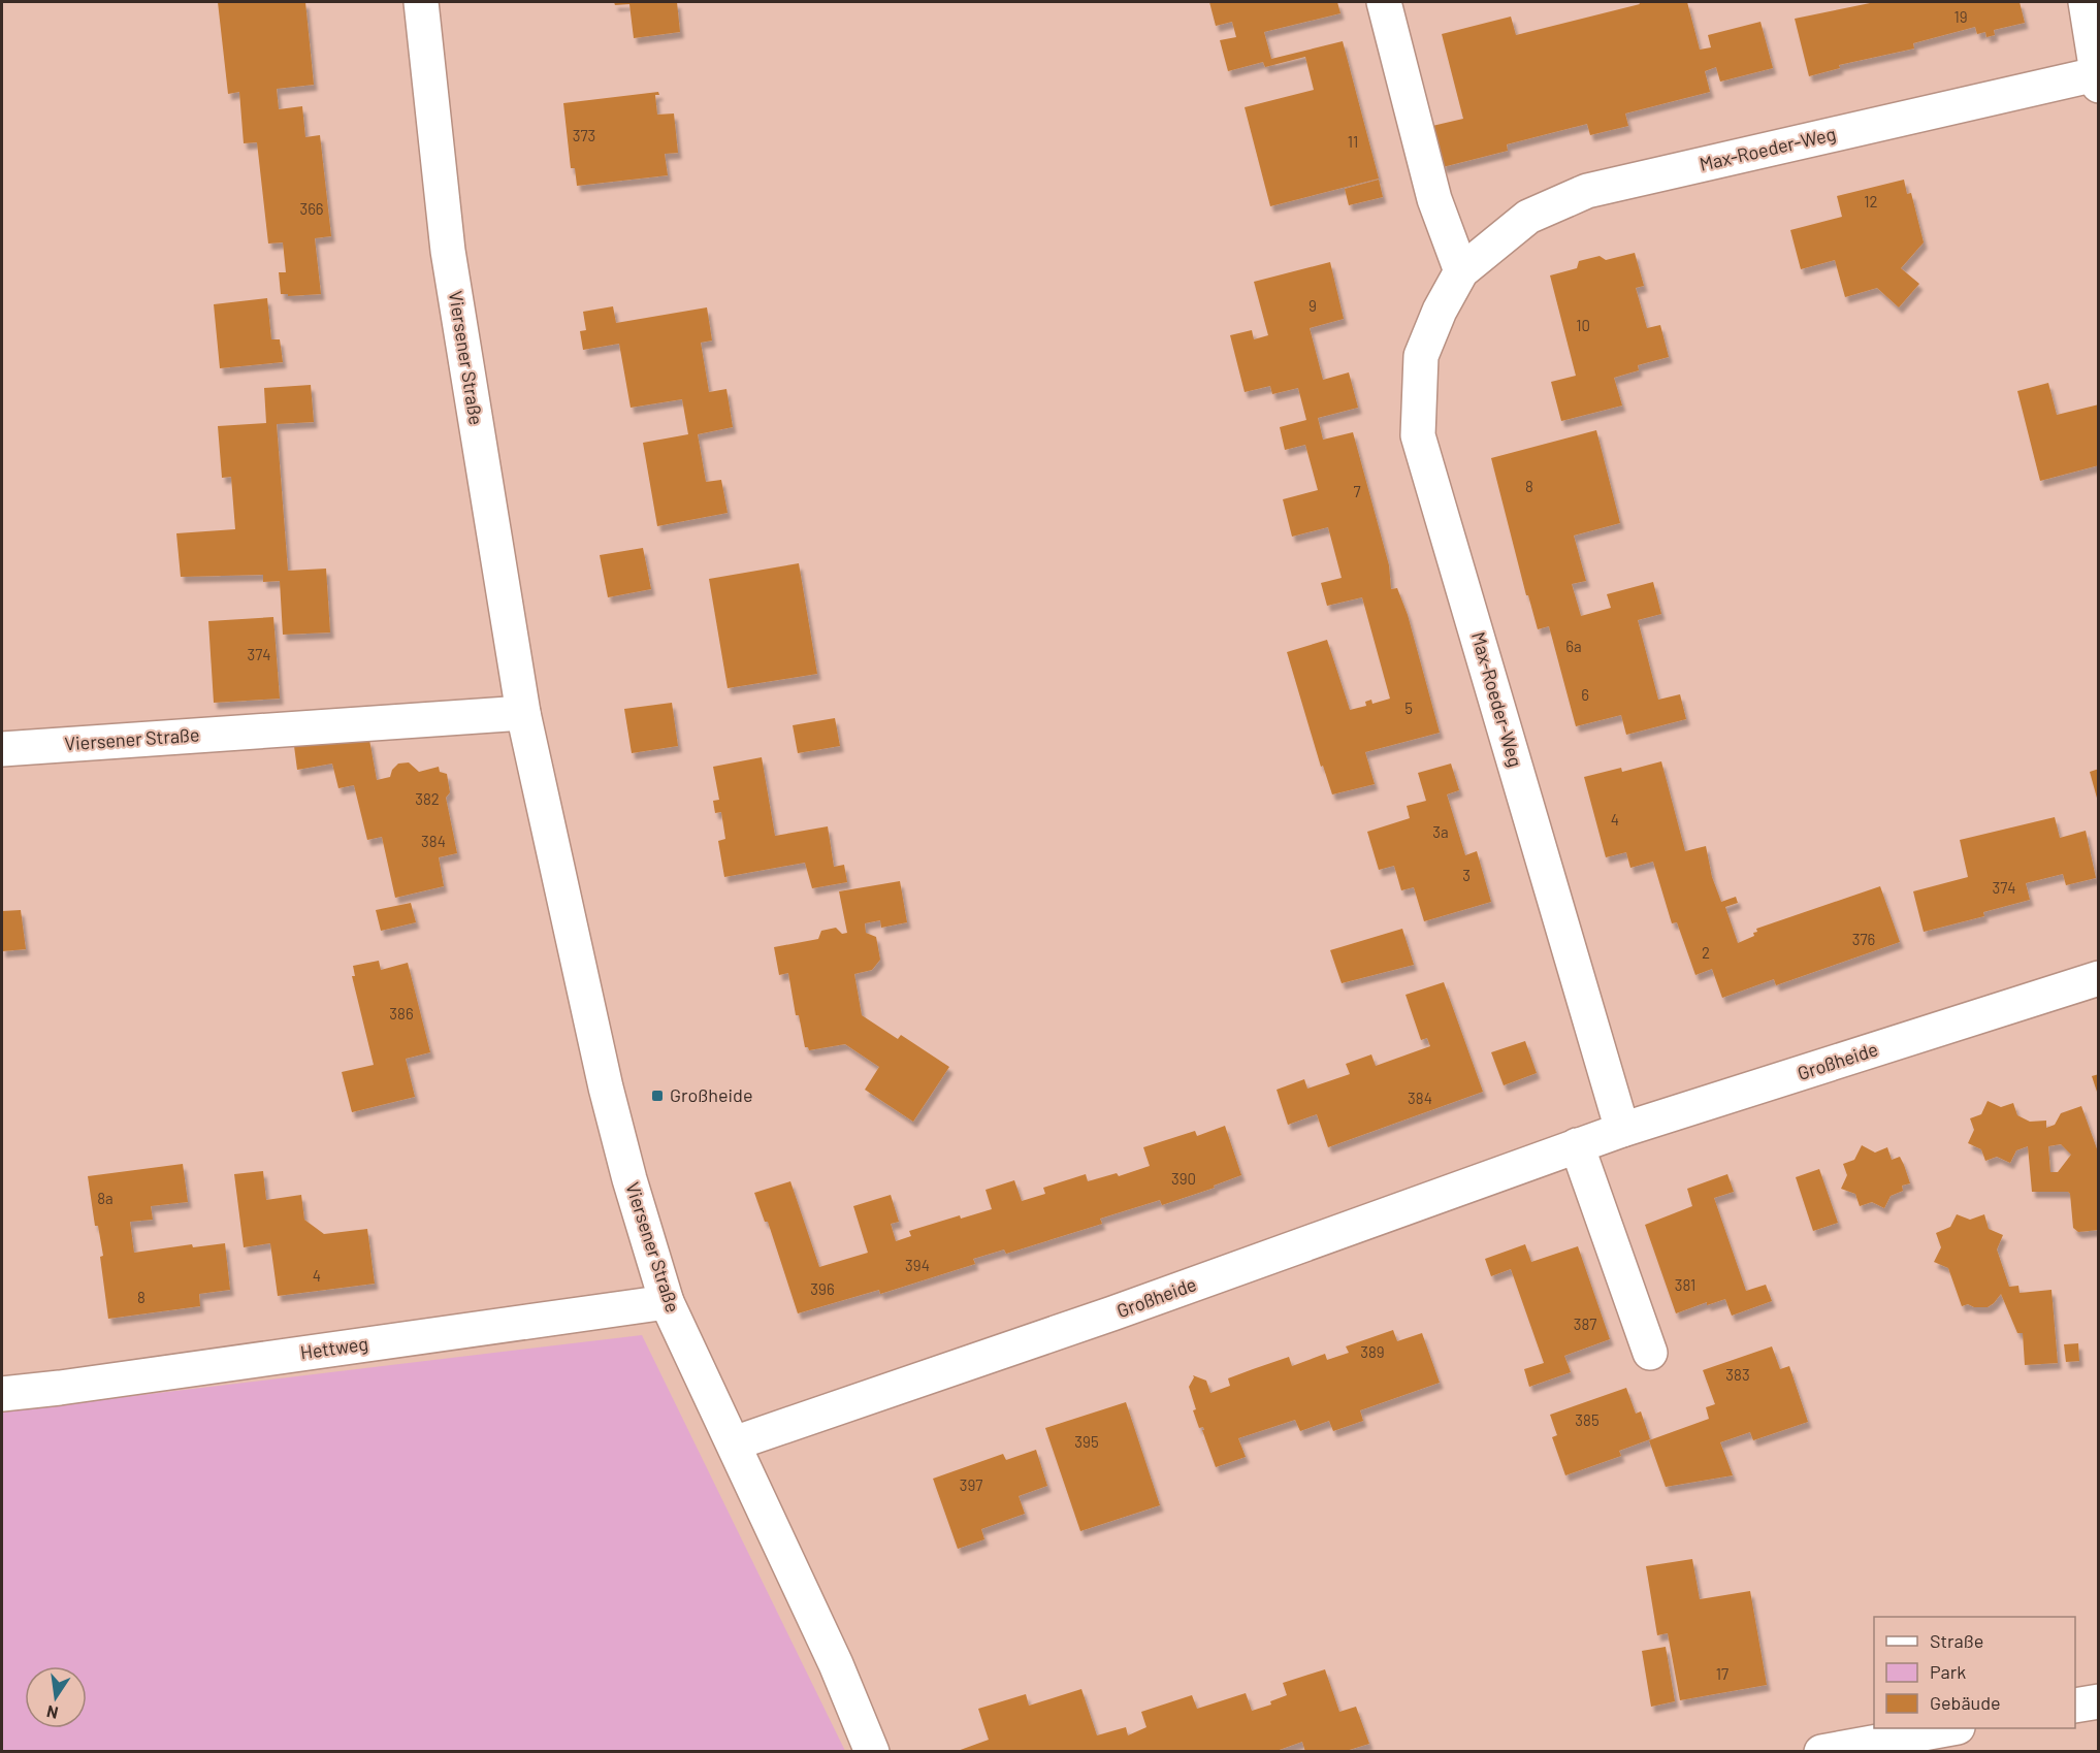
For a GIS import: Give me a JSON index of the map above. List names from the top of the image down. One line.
{"streets":{"street":["Max-Roeder-Weg","Viersener Straße","Großheide","Hettweg"]},"crossings":[["Max-Roeder-Weg","Großheide"],["Viersener Straße","Großheide"],["Viersener Straße","Hettweg"]],"places":{"transit":["Großheide"]},"house_numbers":["19","373","11","12","366","9","10","8","7","6a","374","6","5","382","4","3a","384","3","374","376","2","386","384","390","8a","394","4","381","396","8","387","389","383","385","395","397","17"],"legend":["Straße","Park","Gebäude"],"north":"bottom"}
